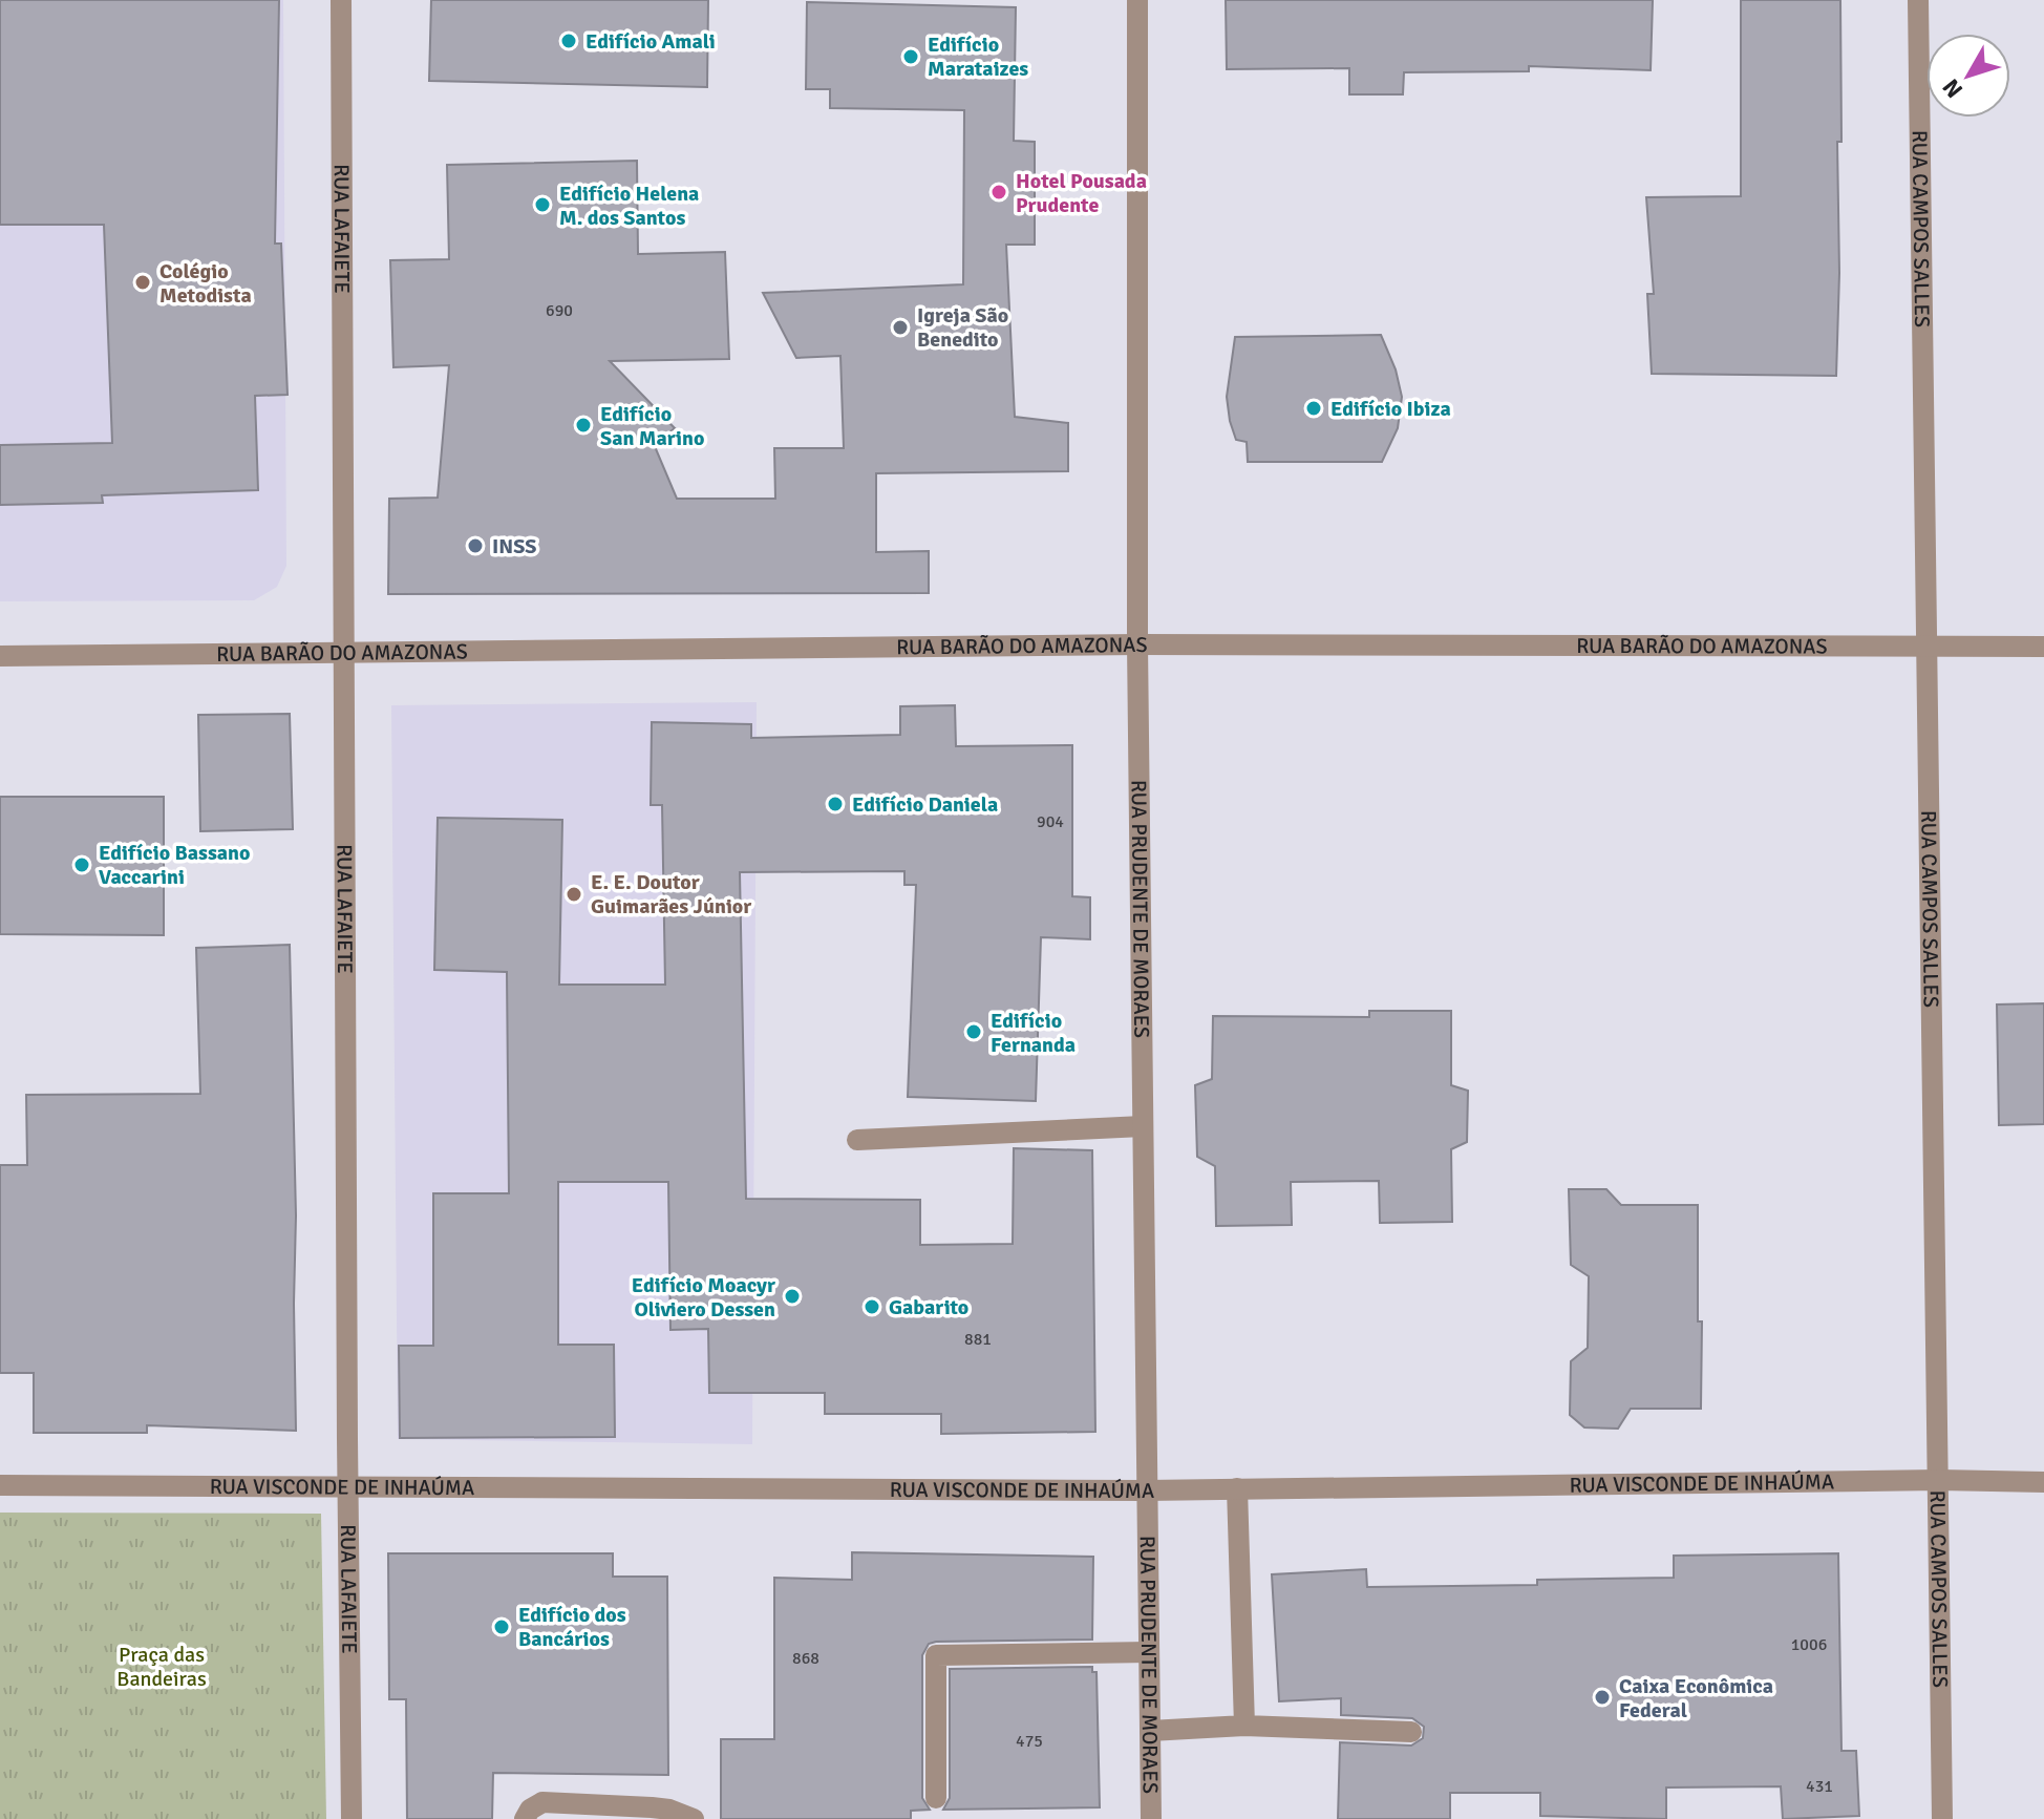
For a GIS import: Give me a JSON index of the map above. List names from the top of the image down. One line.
{"streets":{"street":["RUA LAFAIETE","RUA CAMPOS SALLES","RUA BARÃO DO AMAZONAS","RUA PRUDENTE DE MORAES","RUA VISCONDE DE INHAÚMA"]},"crossings":[["RUA LAFAIETE","RUA BARÃO DO AMAZONAS"],["RUA LAFAIETE","RUA VISCONDE DE INHAÚMA"],["RUA CAMPOS SALLES","RUA BARÃO DO AMAZONAS"],["RUA CAMPOS SALLES","RUA VISCONDE DE INHAÚMA"],["RUA BARÃO DO AMAZONAS","RUA PRUDENTE DE MORAES"],["RUA PRUDENTE DE MORAES","RUA VISCONDE DE INHAÚMA"]],"parks":["Praça das Bandeiras"],"places":["Edifício Amali","Edifício Marataizes","Hotel Pousada Prudente","Edifício Helena M. dos Santos","Colégio Metodista","Igreja São Benedito","Edifício Ibiza","Edifício San Marino","INSS","Edifício Daniela","Edifício Bassano Vaccarini","E. E. Doutor Guimarães Júnior","Edifício Fernanda","Edifício Moacyr Oliviero Dessen","Gabarito","Edifício dos Bancários","Caixa Econômica Federal"],"house_numbers":["690","904","881","1006","868","475","431"],"north":"bottom left"}
